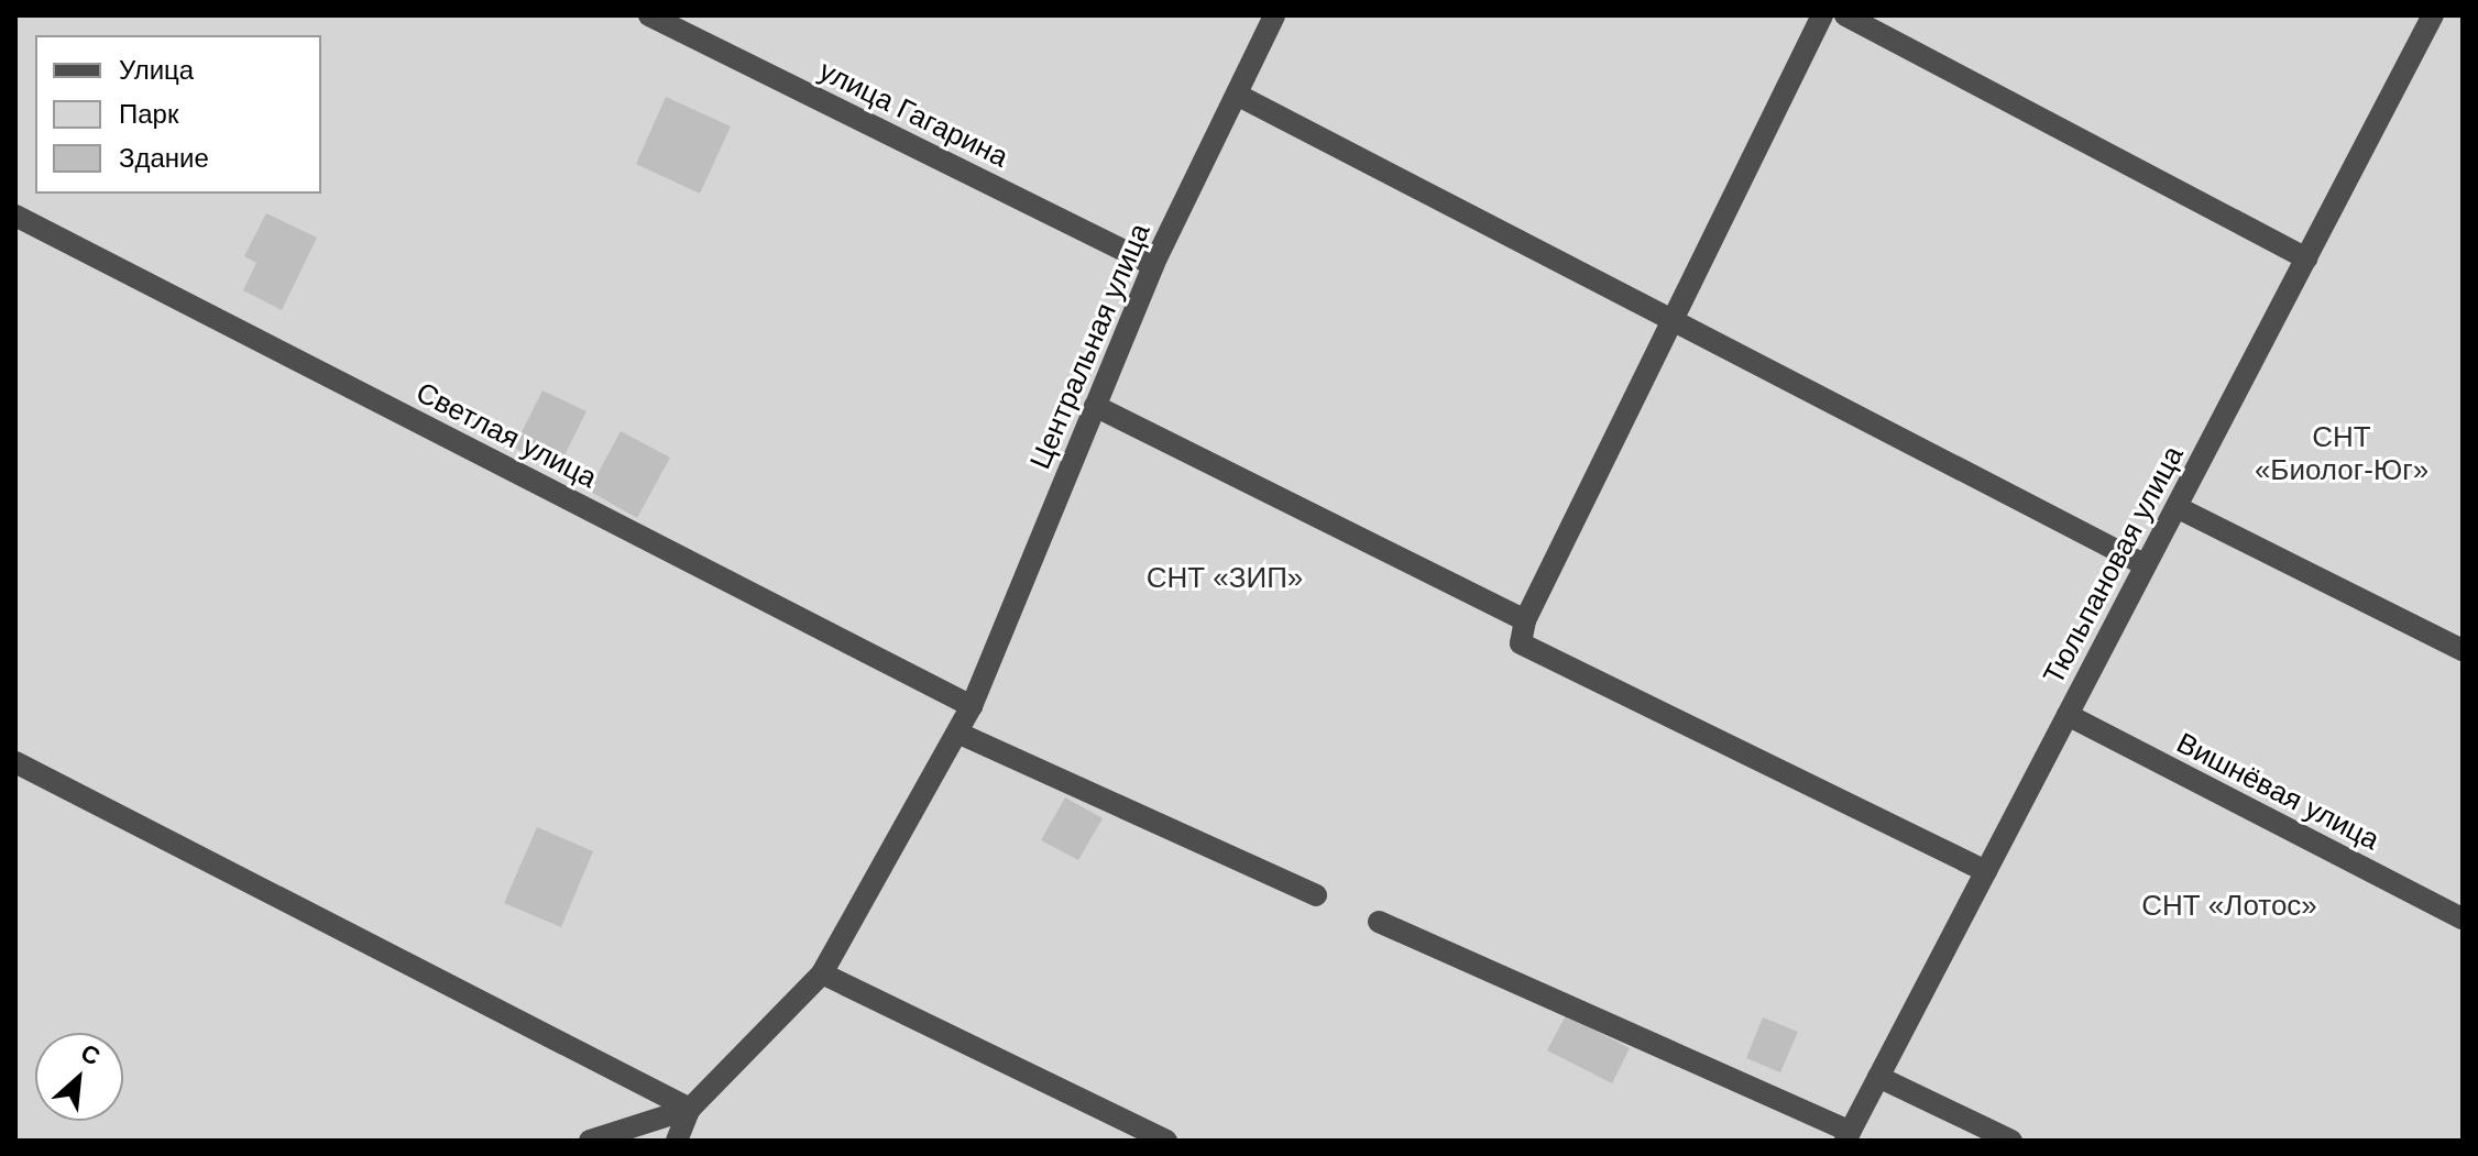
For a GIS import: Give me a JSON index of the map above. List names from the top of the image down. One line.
{"streets":{"street":["улица Гагарина","Центральная улица","Светлая улица","Тюльпановая улица","Вишнёвая улица"]},"crossings":[["улица Гагарина","Центральная улица"],["Центральная улица","Светлая улица"],["Тюльпановая улица","Вишнёвая улица"]],"parks":["СНТ «Биолог-Юг»","СНТ «ЗИП»","СНТ «Лотос»"],"legend":["Улица","Парк","Здание"],"north":"top right"}
